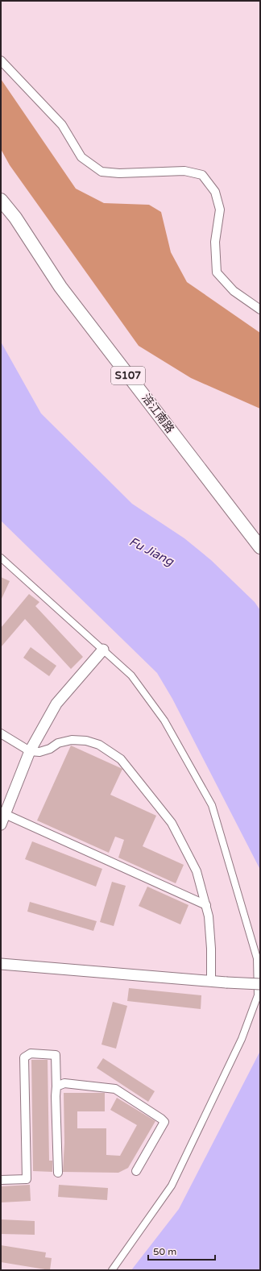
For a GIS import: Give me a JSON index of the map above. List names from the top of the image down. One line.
{"streets":{"main road":["S107","涪江南路"]},"water":["Fu Jiang"],"scale_bar":"50 m"}
